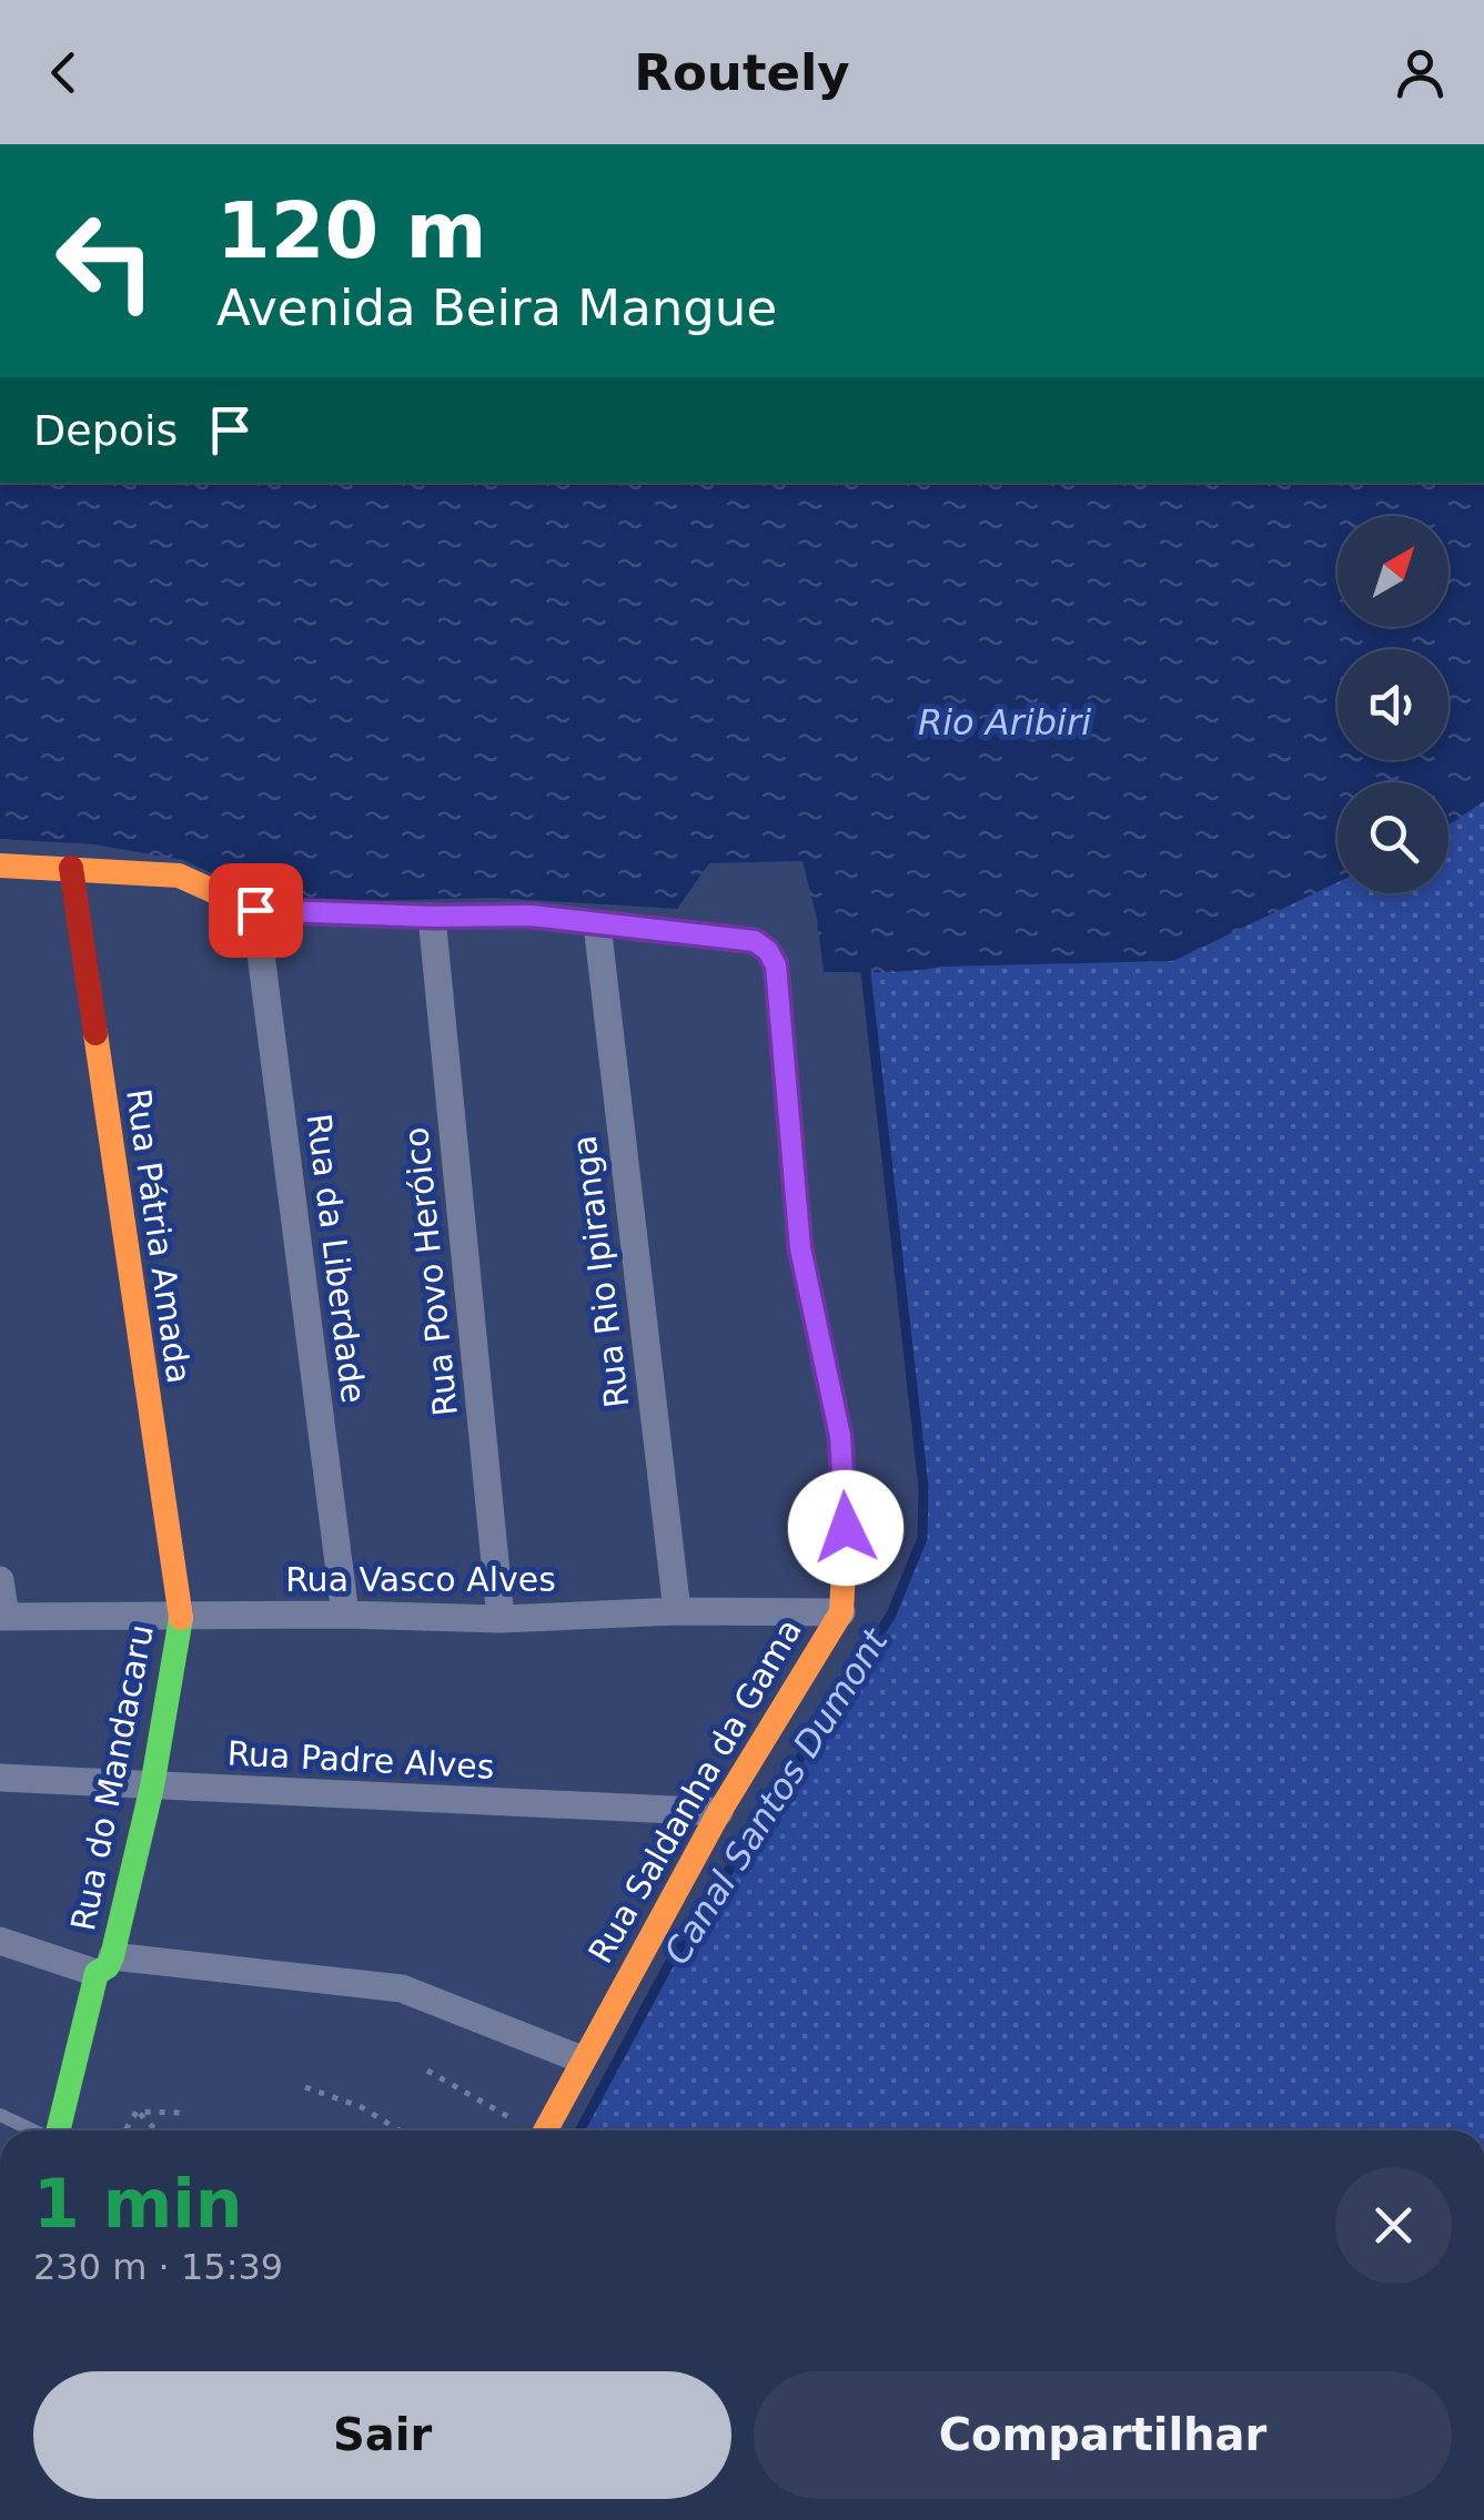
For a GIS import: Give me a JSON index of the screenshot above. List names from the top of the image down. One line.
{"streets":{"street":["Rua Pátria Amada","Rua da Liberdade","Rua Povo Heróico","Rua Rio Ipiranga","Rua Vasco Alves","Rua Padre Alves","Rua do Mandacaru","Rua Saldanha da Gama"]},"crossings":[["Rua Pátria Amada","Rua Vasco Alves"],["Rua Pátria Amada","Rua do Mandacaru"],["Rua da Liberdade","Rua Vasco Alves"],["Rua Povo Heróico","Rua Vasco Alves"],["Rua Rio Ipiranga","Rua Vasco Alves"],["Rua Rio Ipiranga","Rua Saldanha da Gama"],["Rua Vasco Alves","Rua do Mandacaru"],["Rua Vasco Alves","Rua Saldanha da Gama"],["Rua Padre Alves","Rua do Mandacaru"],["Rua Padre Alves","Rua Saldanha da Gama"]],"water":["Rio Aribiri","Canal Santos Dumont"],"north":"top right","page":{"header":"Routely","turn":["120 m","Avenida Beira Mangue"],"then":"Depois","heading":["1 min","230 m · 15:39"],"buttons":["Sair","Compartilhar"]}}
